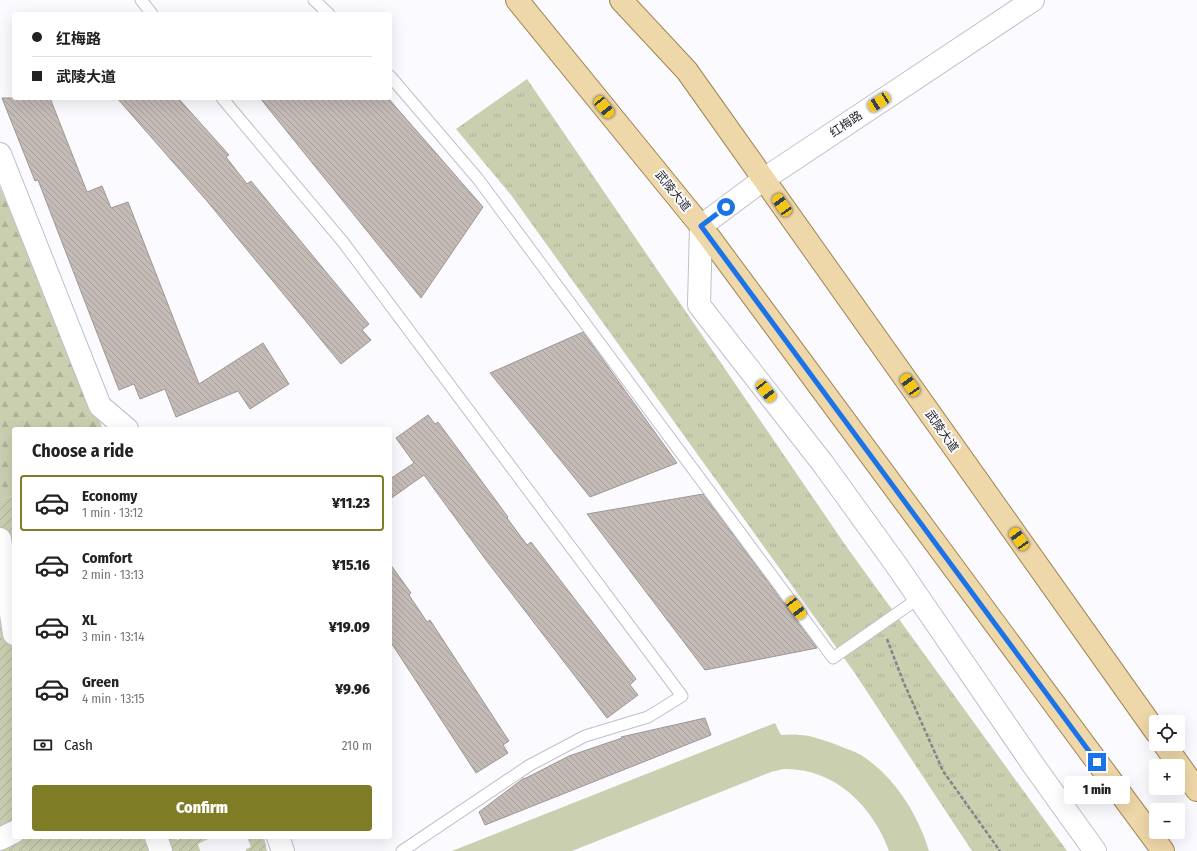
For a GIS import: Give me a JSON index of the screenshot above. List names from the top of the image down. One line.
{"streets":{"main road":["武陵大道"],"street":["红梅路"]},"crossings":[["红梅路","武陵大道"]],"page":{"banner":["红梅路","武陵大道"],"heading":"Choose a ride","list":[{"name":"Economy","note":"1 min · 13:12","value":"¥11.23"},{"name":"Comfort","note":"2 min · 13:13","value":"¥15.16"},{"name":"XL","note":"3 min · 13:14","value":"¥19.09"},{"name":"Green","note":"4 min · 13:15","value":"¥9.96"}],"map_buttons":["+","−"],"pay":["Cash","210 m"],"bubble":"1 min","buttons":"Confirm"}}
